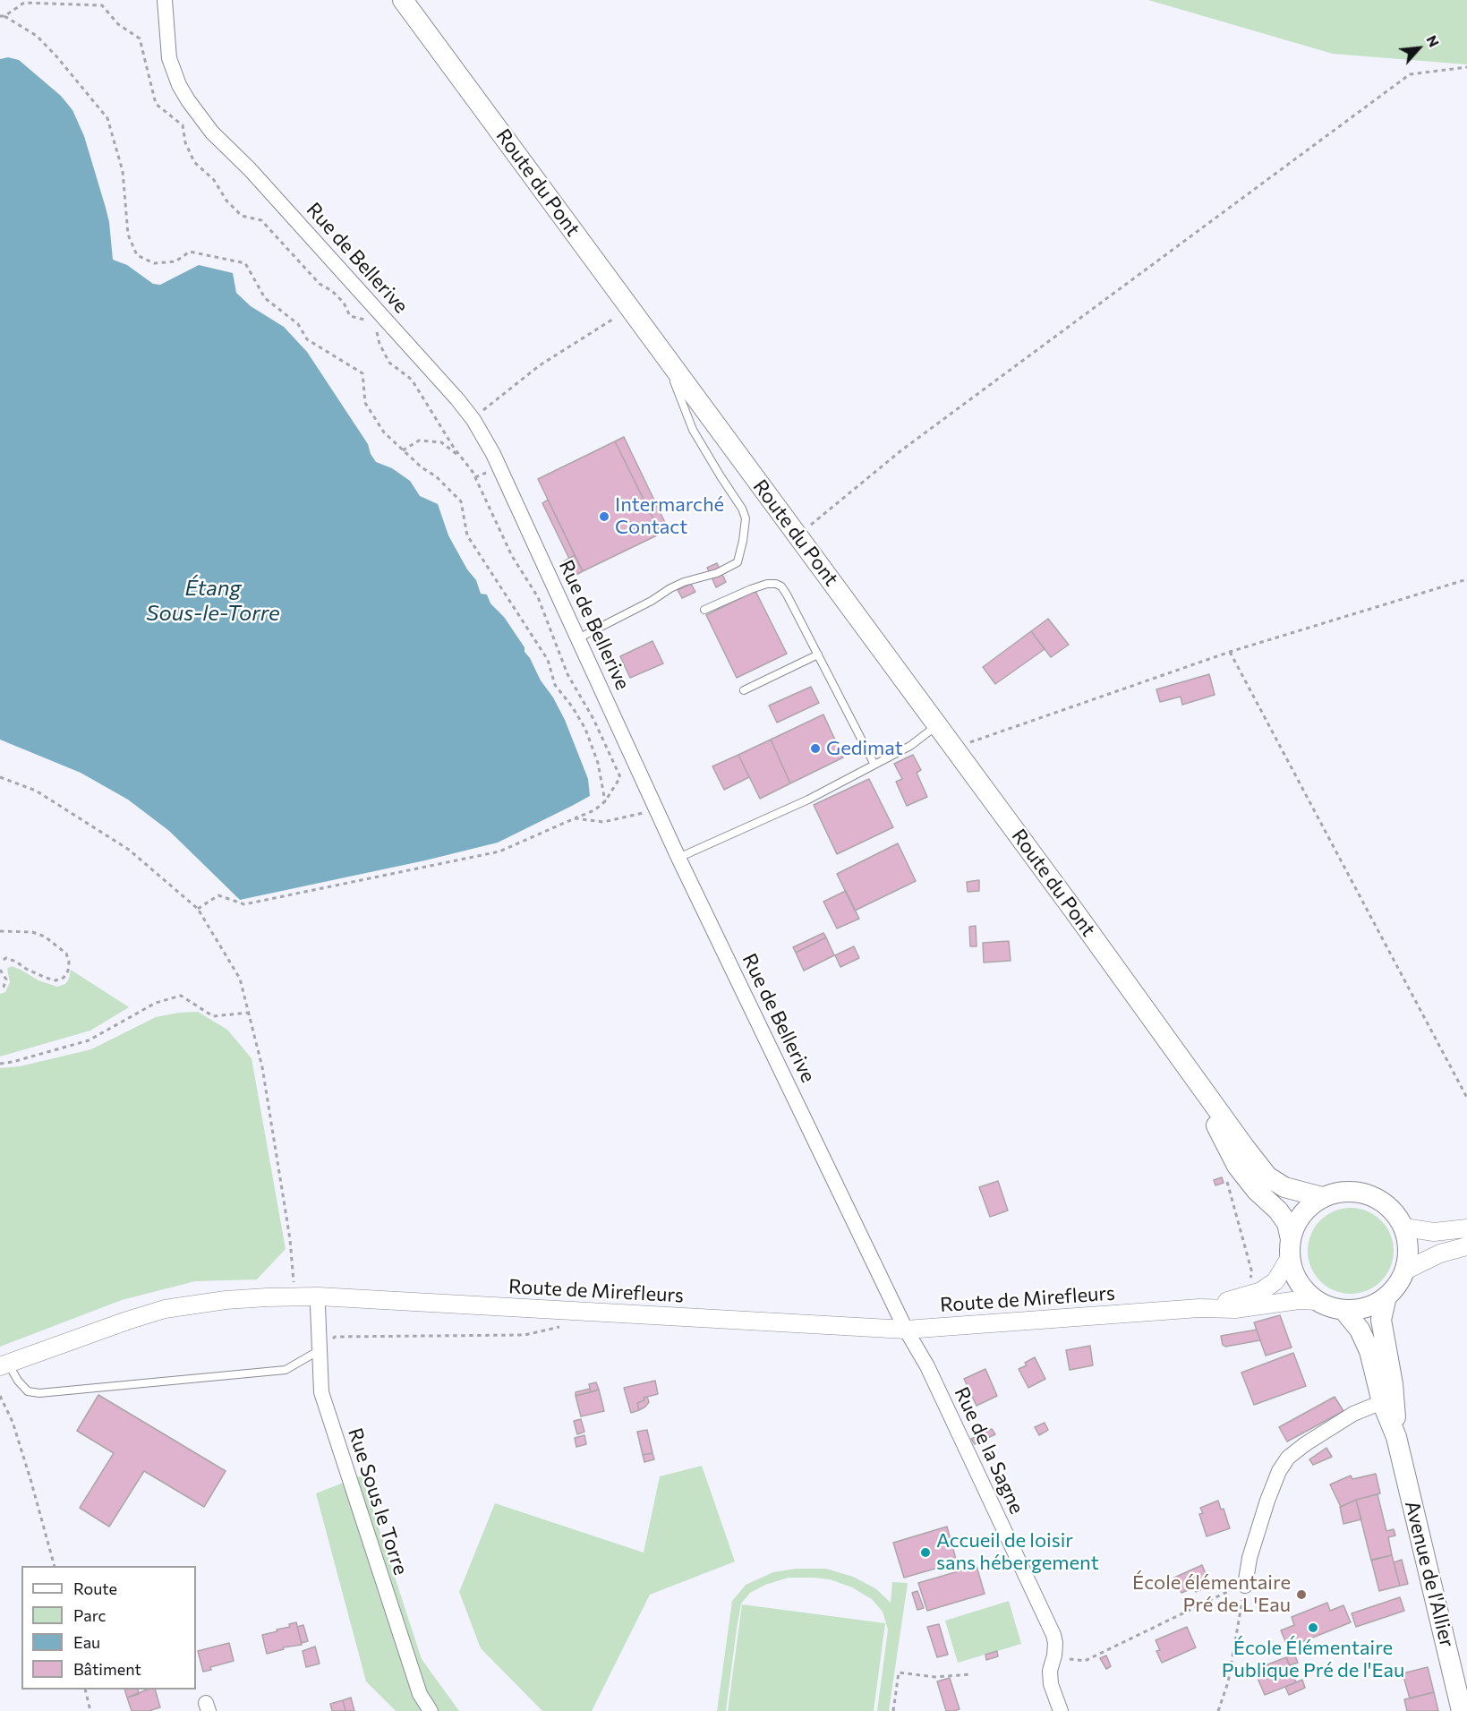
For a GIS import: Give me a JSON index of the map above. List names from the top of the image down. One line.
{"streets":{"main road":["Route du Pont","Avenue de l'Allier"],"street":["Rue de Bellerive","Route de Mirefleurs","Rue de la Sagne","Rue Sous le Torre"]},"crossings":[["Route du Pont","Route de Mirefleurs"],["Rue de Bellerive","Route de Mirefleurs"],["Rue de Bellerive","Rue de la Sagne"],["Route de Mirefleurs","Rue de la Sagne"],["Route de Mirefleurs","Rue Sous le Torre"]],"water":["Étang Sous-le-Torre"],"places":["Intermarché Contact","Gedimat","Accueil de loisir sans hébergement","École élémentaire Pré de L'Eau","École Élémentaire Publique Pré de l'Eau"],"legend":["Route","Parc","Eau","Bâtiment"],"north":"top right"}
